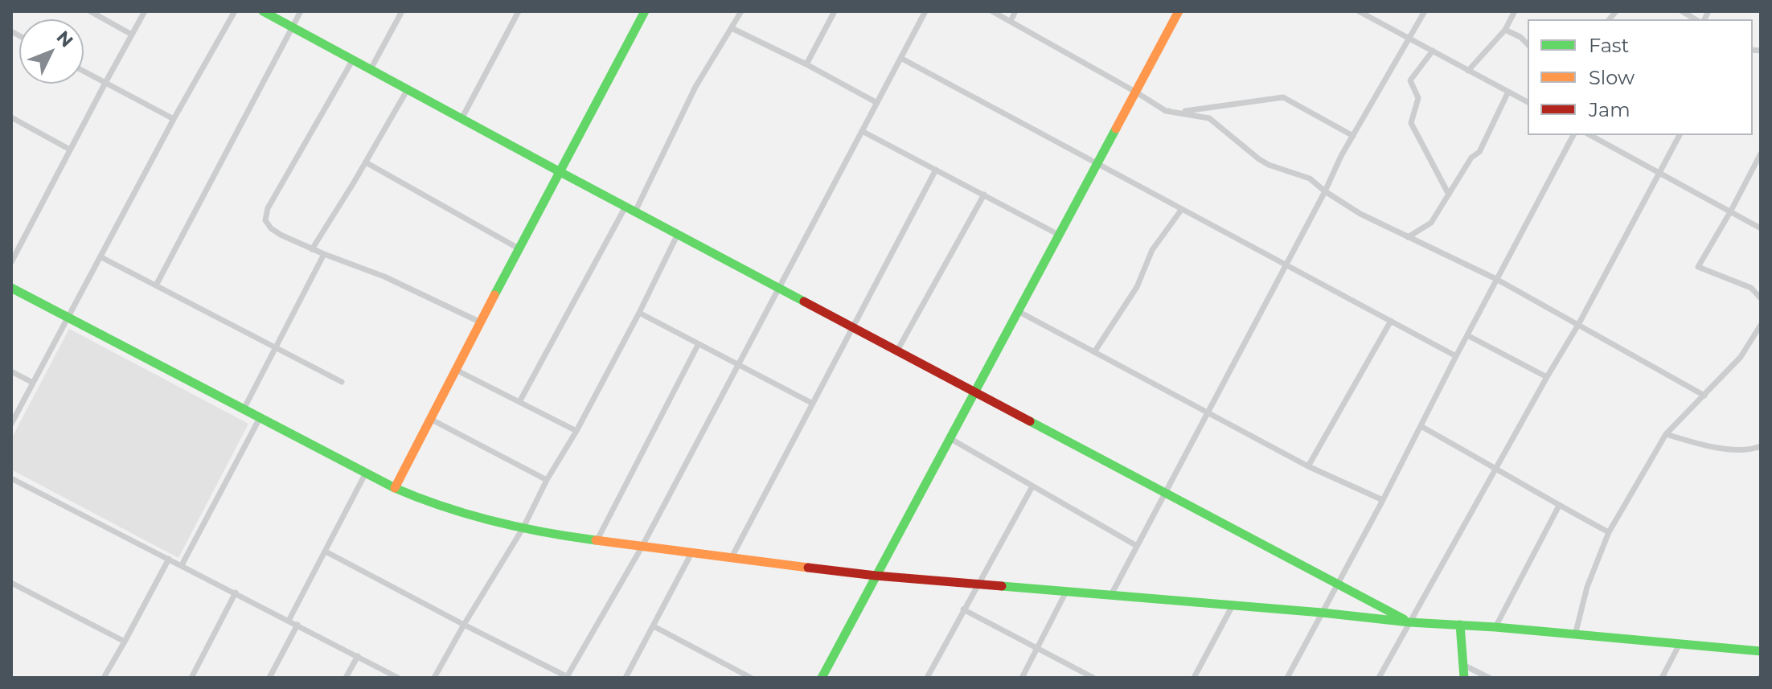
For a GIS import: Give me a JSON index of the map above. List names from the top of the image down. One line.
{"legend":["Fast","Slow","Jam"],"north":"top right"}
